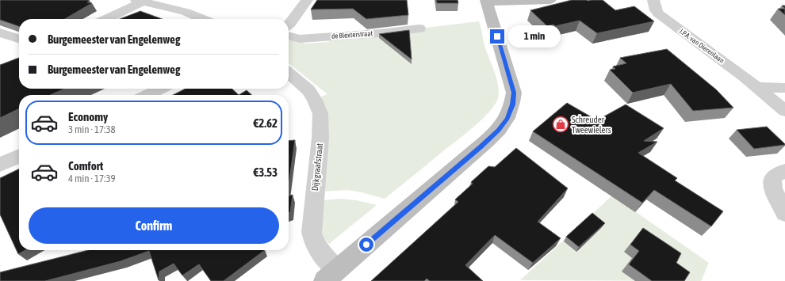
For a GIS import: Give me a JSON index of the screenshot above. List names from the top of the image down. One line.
{"streets":{"street":["de Blexterstraat","J.P.A. van Dierenlaan","Dijkgraafstraat"]},"places":{"shop":["Schreuder Tweewielers"]},"page":{"banner":["Burgemeester van Engelenweg","Burgemeester van Engelenweg"],"bubble":"1 min","list":[{"name":"Economy","note":"3 min · 17:38","value":"€2.62"},{"name":"Comfort","note":"4 min · 17:39","value":"€3.53"}],"buttons":"Confirm"}}
